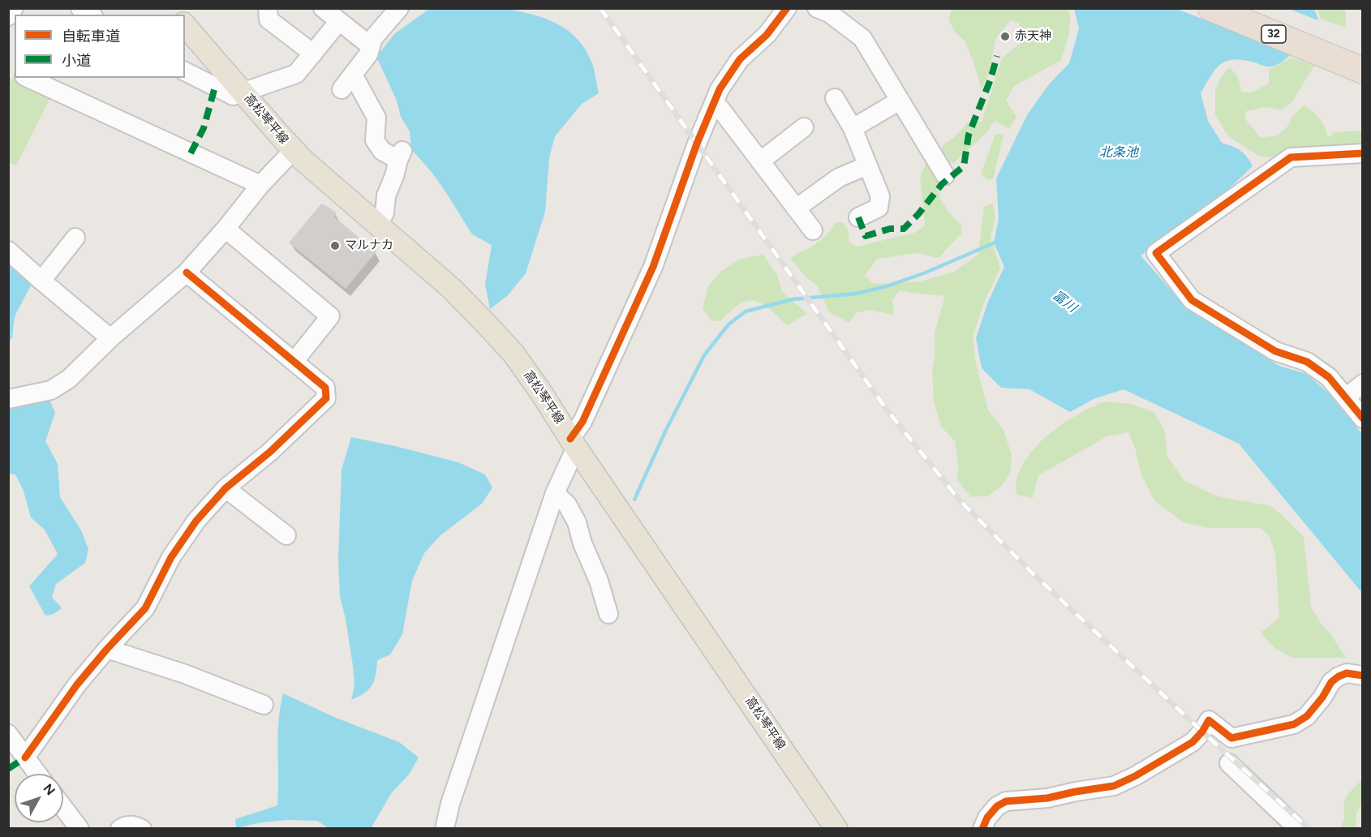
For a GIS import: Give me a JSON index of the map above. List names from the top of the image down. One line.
{"streets":{"highway":["32"],"main road":["高松琴平線"]},"water":["北条池","富川"],"places":["赤天神","マルナカ"],"legend":["自転車道","小道"],"north":"top right"}
